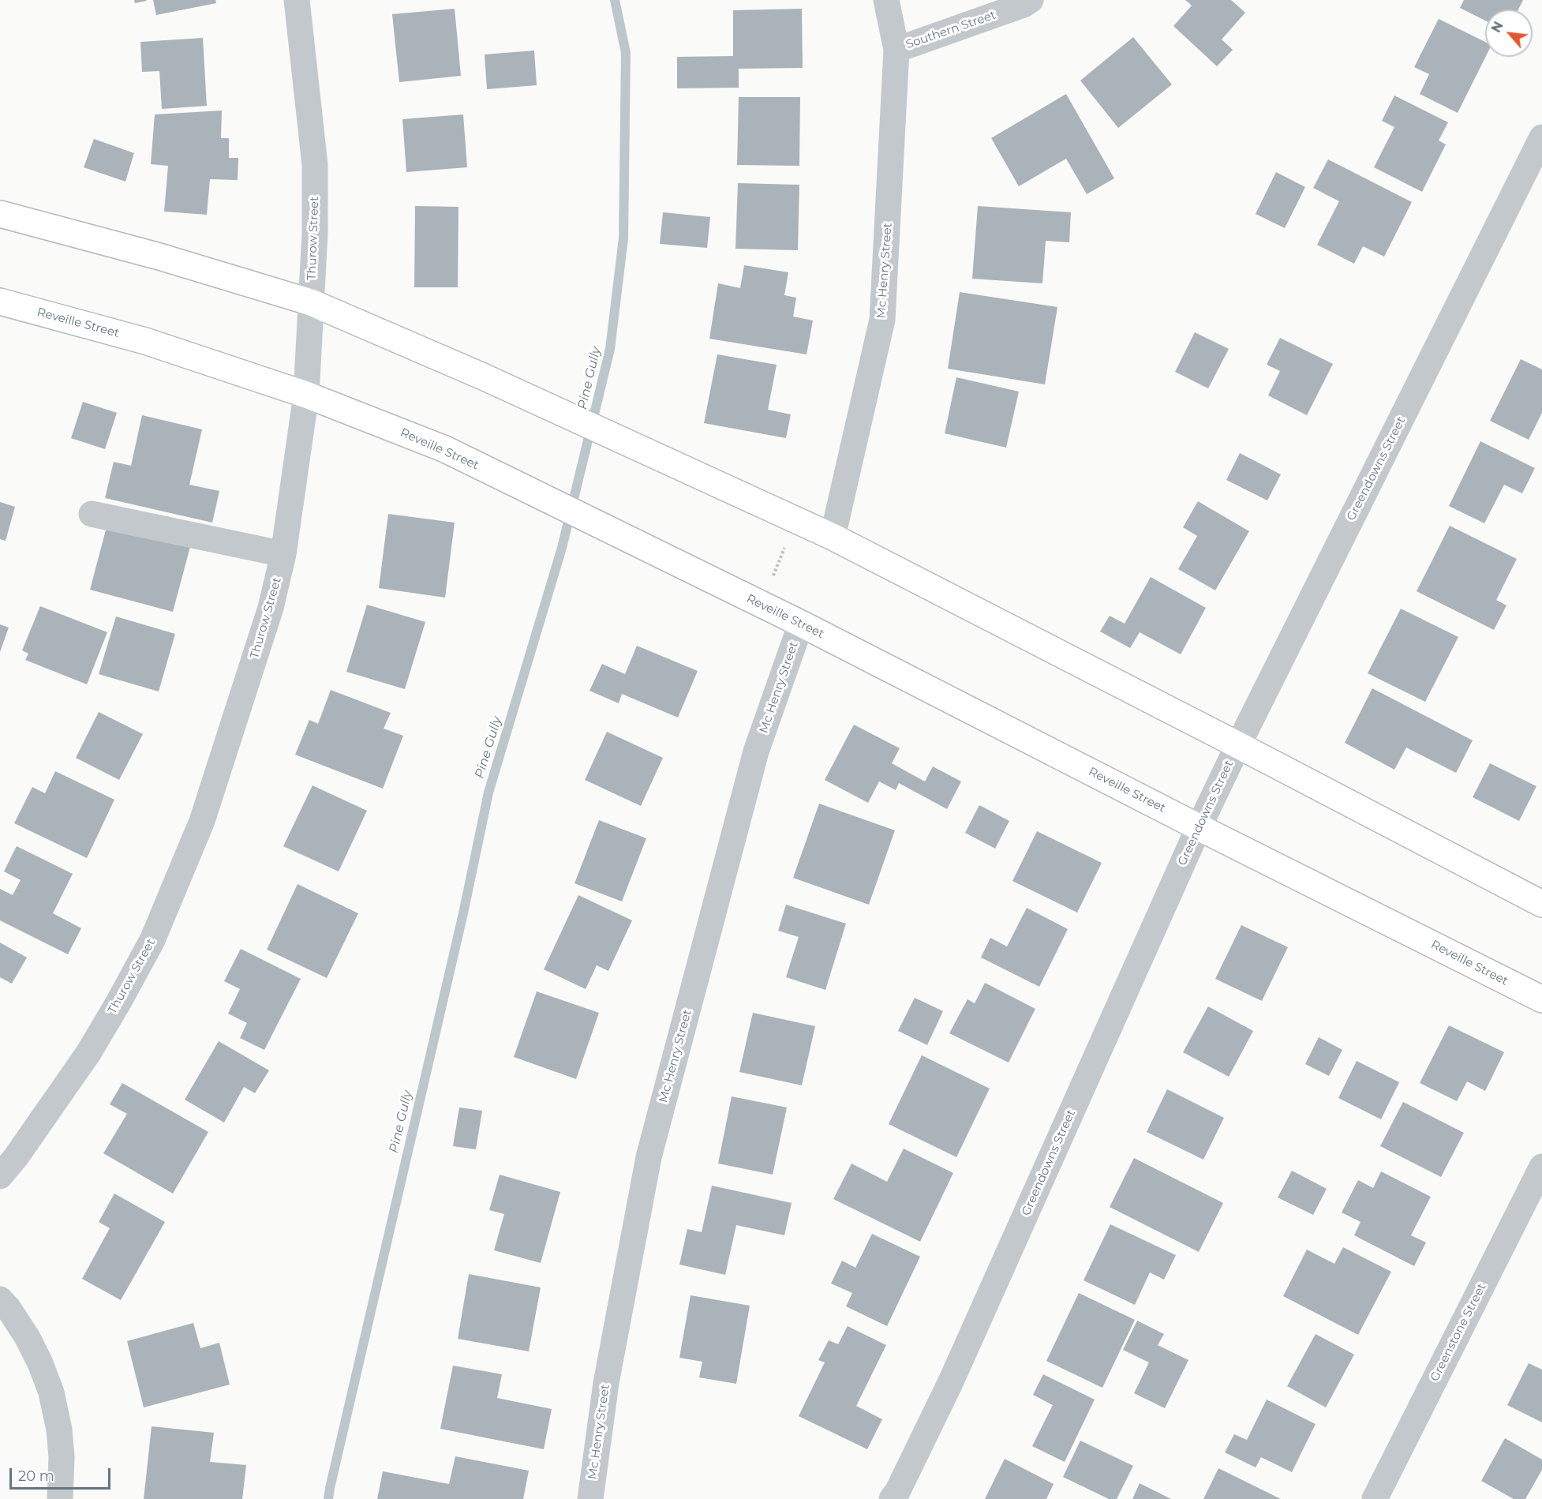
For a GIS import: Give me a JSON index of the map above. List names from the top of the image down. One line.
{"streets":{"main road":["Reveille Street"],"street":["Southern Street","Thurow Street","Mc Henry Street","Greendowns Street","Greenstone Street"]},"crossings":[["Southern Street","Mc Henry Street"],["Thurow Street","Reveille Street"],["Mc Henry Street","Reveille Street"],["Reveille Street","Greendowns Street"]],"water":["Pine Gully"],"scale_bar":"20 m","north":"top left"}
